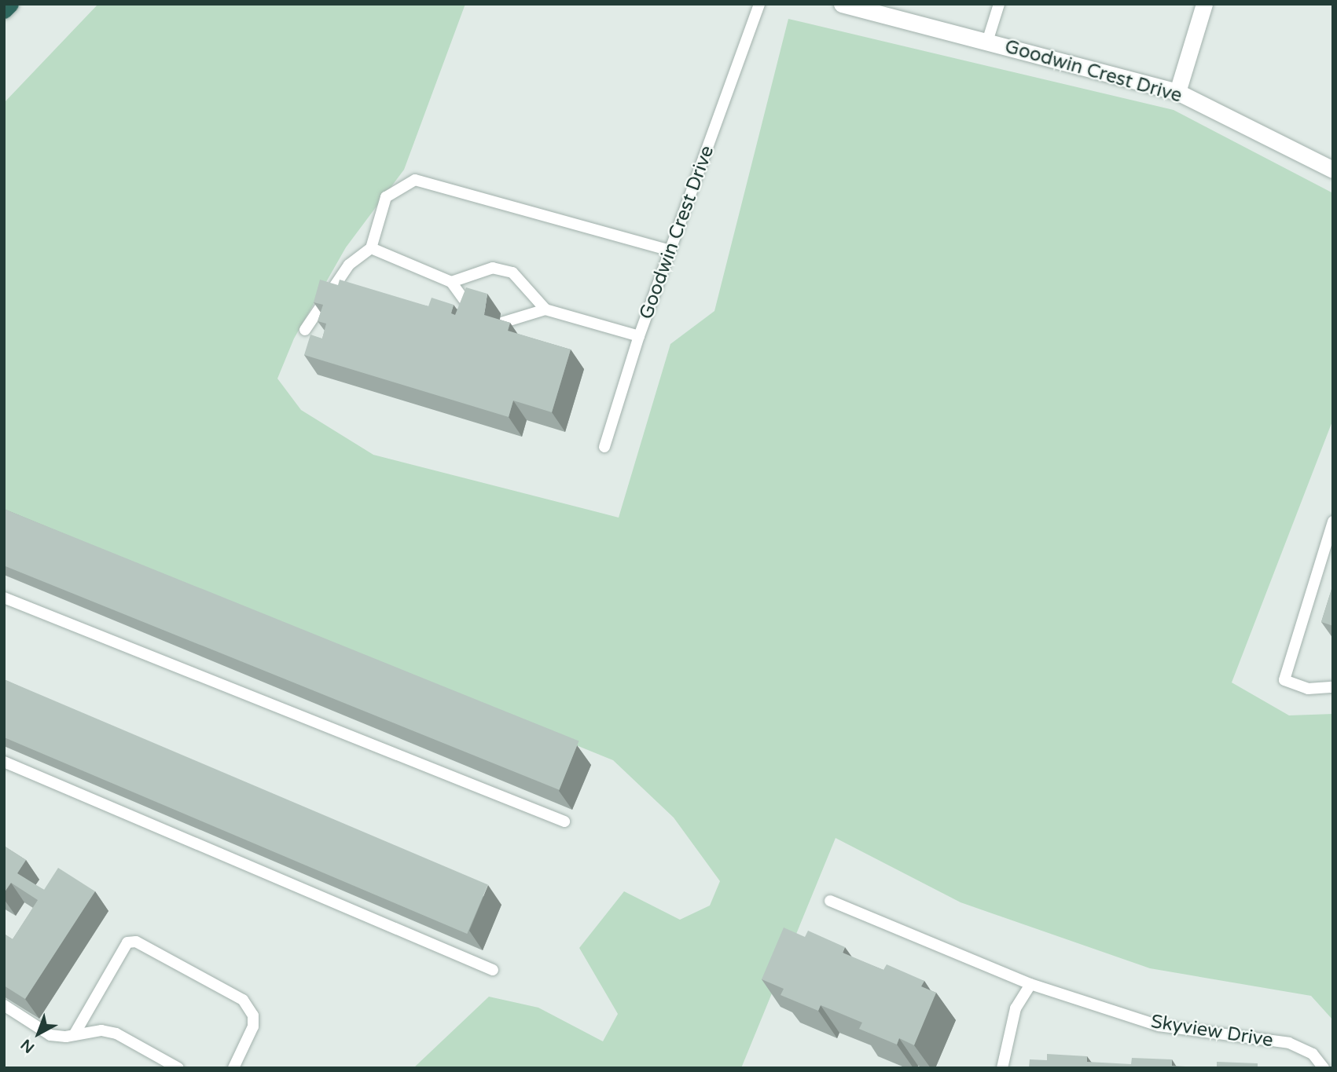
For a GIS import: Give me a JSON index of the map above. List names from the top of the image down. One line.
{"streets":{"street":["Goodwin Crest Drive"],"lane":["Skyview Drive"]},"north":"bottom left"}
